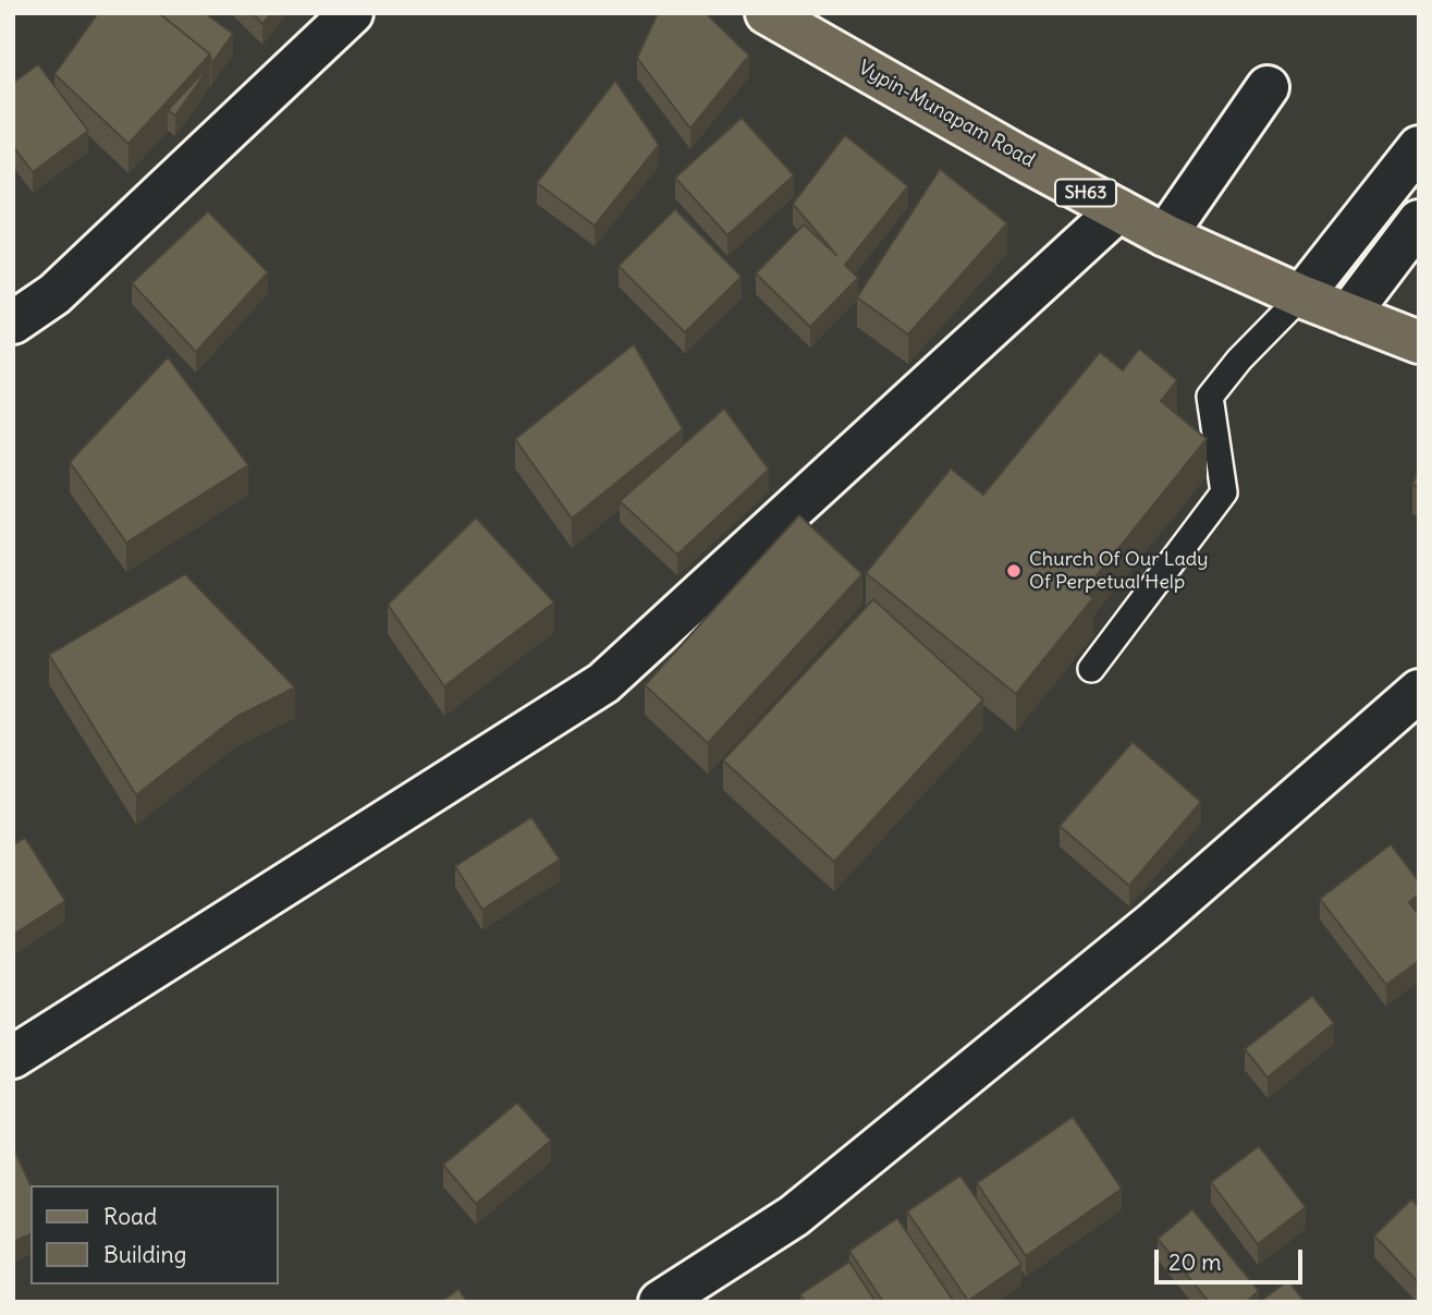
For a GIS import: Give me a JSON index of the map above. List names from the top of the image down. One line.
{"streets":{"main road":["Vypin-Munapam Road","SH63"]},"places":["Church Of Our Lady Of Perpetual Help"],"legend":["Road","Building"],"scale_bar":"20 m"}
